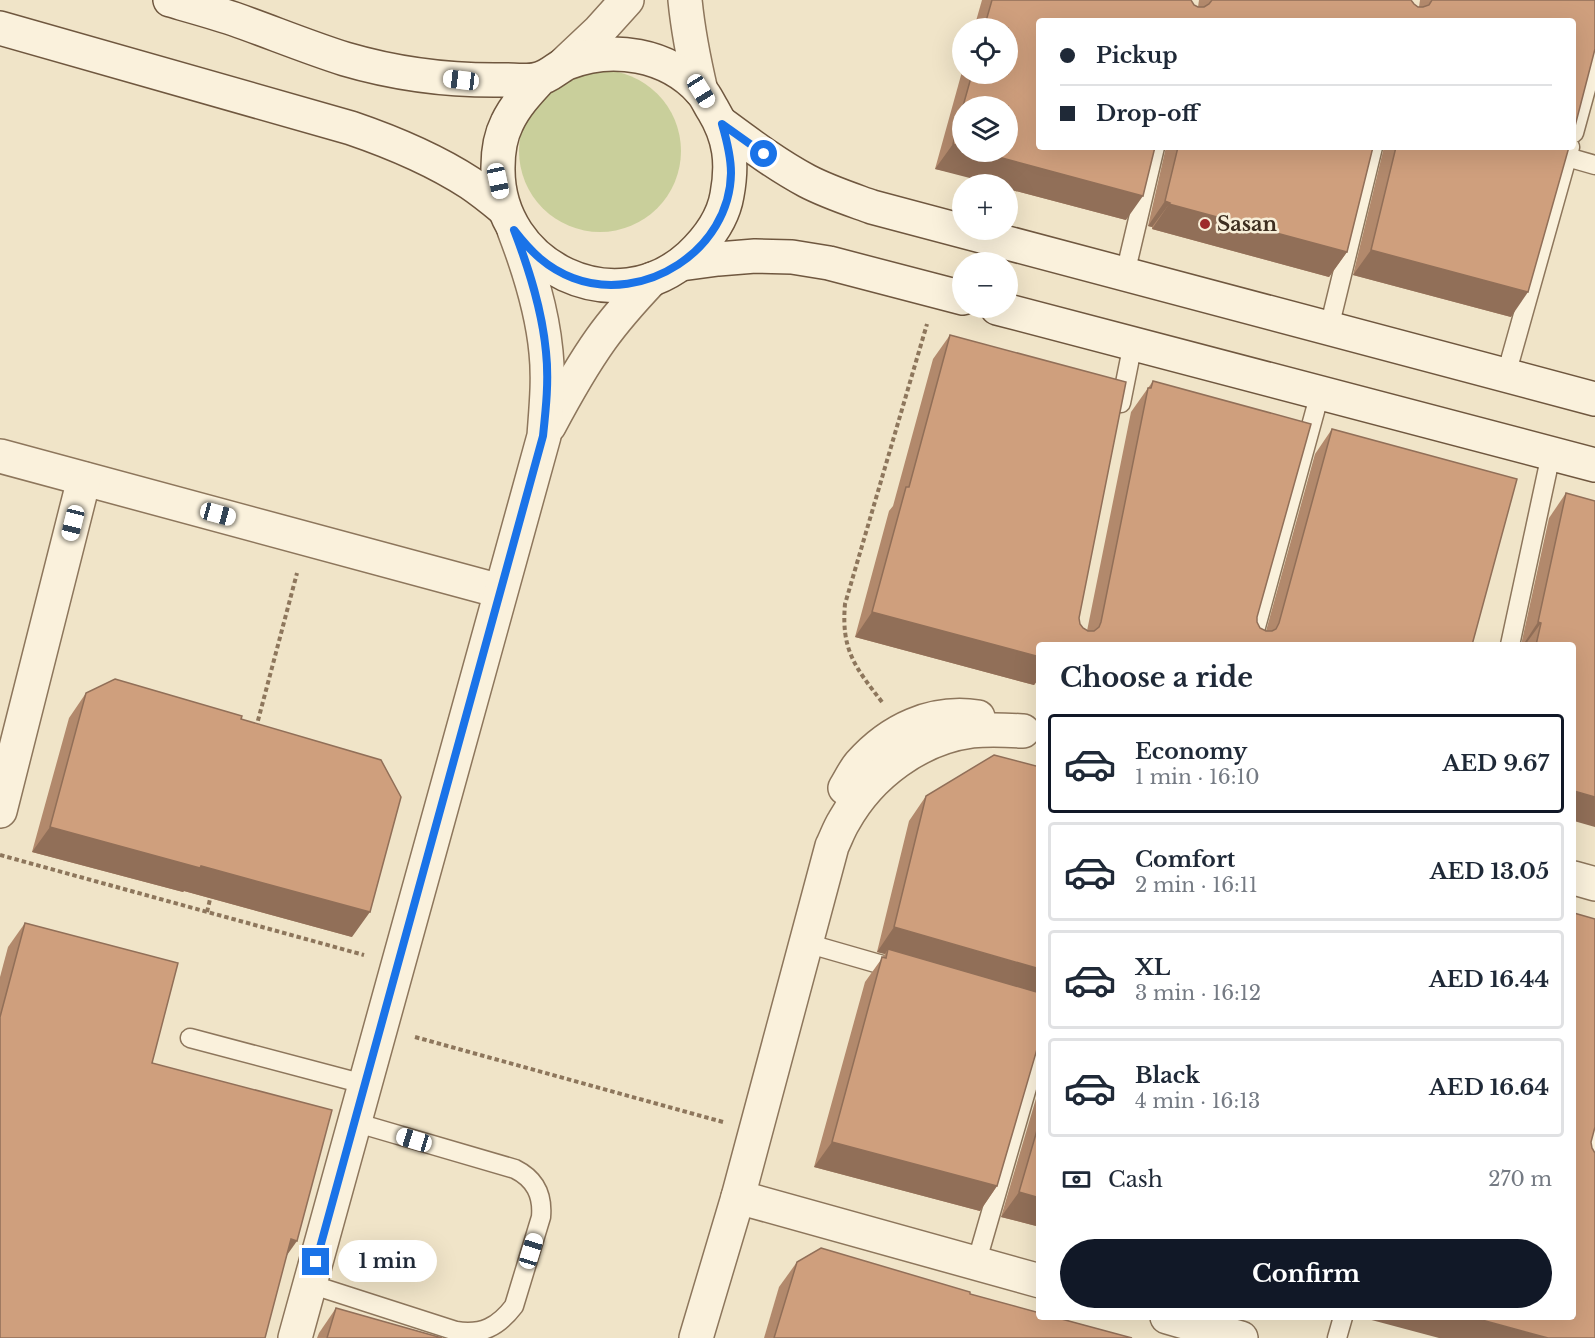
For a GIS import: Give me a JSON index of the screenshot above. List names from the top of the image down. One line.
{"places":["Sasan"],"page":{"map_buttons":["+","−"],"banner":["Pickup","Drop-off"],"heading":"Choose a ride","list":[{"name":"Economy","note":"1 min · 16:10","value":"AED 9.67"},{"name":"Comfort","note":"2 min · 16:11","value":"AED 13.05"},{"name":"XL","note":"3 min · 16:12","value":"AED 16.44"},{"name":"Black","note":"4 min · 16:13","value":"AED 16.64"}],"pay":["Cash","270 m"],"buttons":"Confirm","bubble":"1 min"}}
